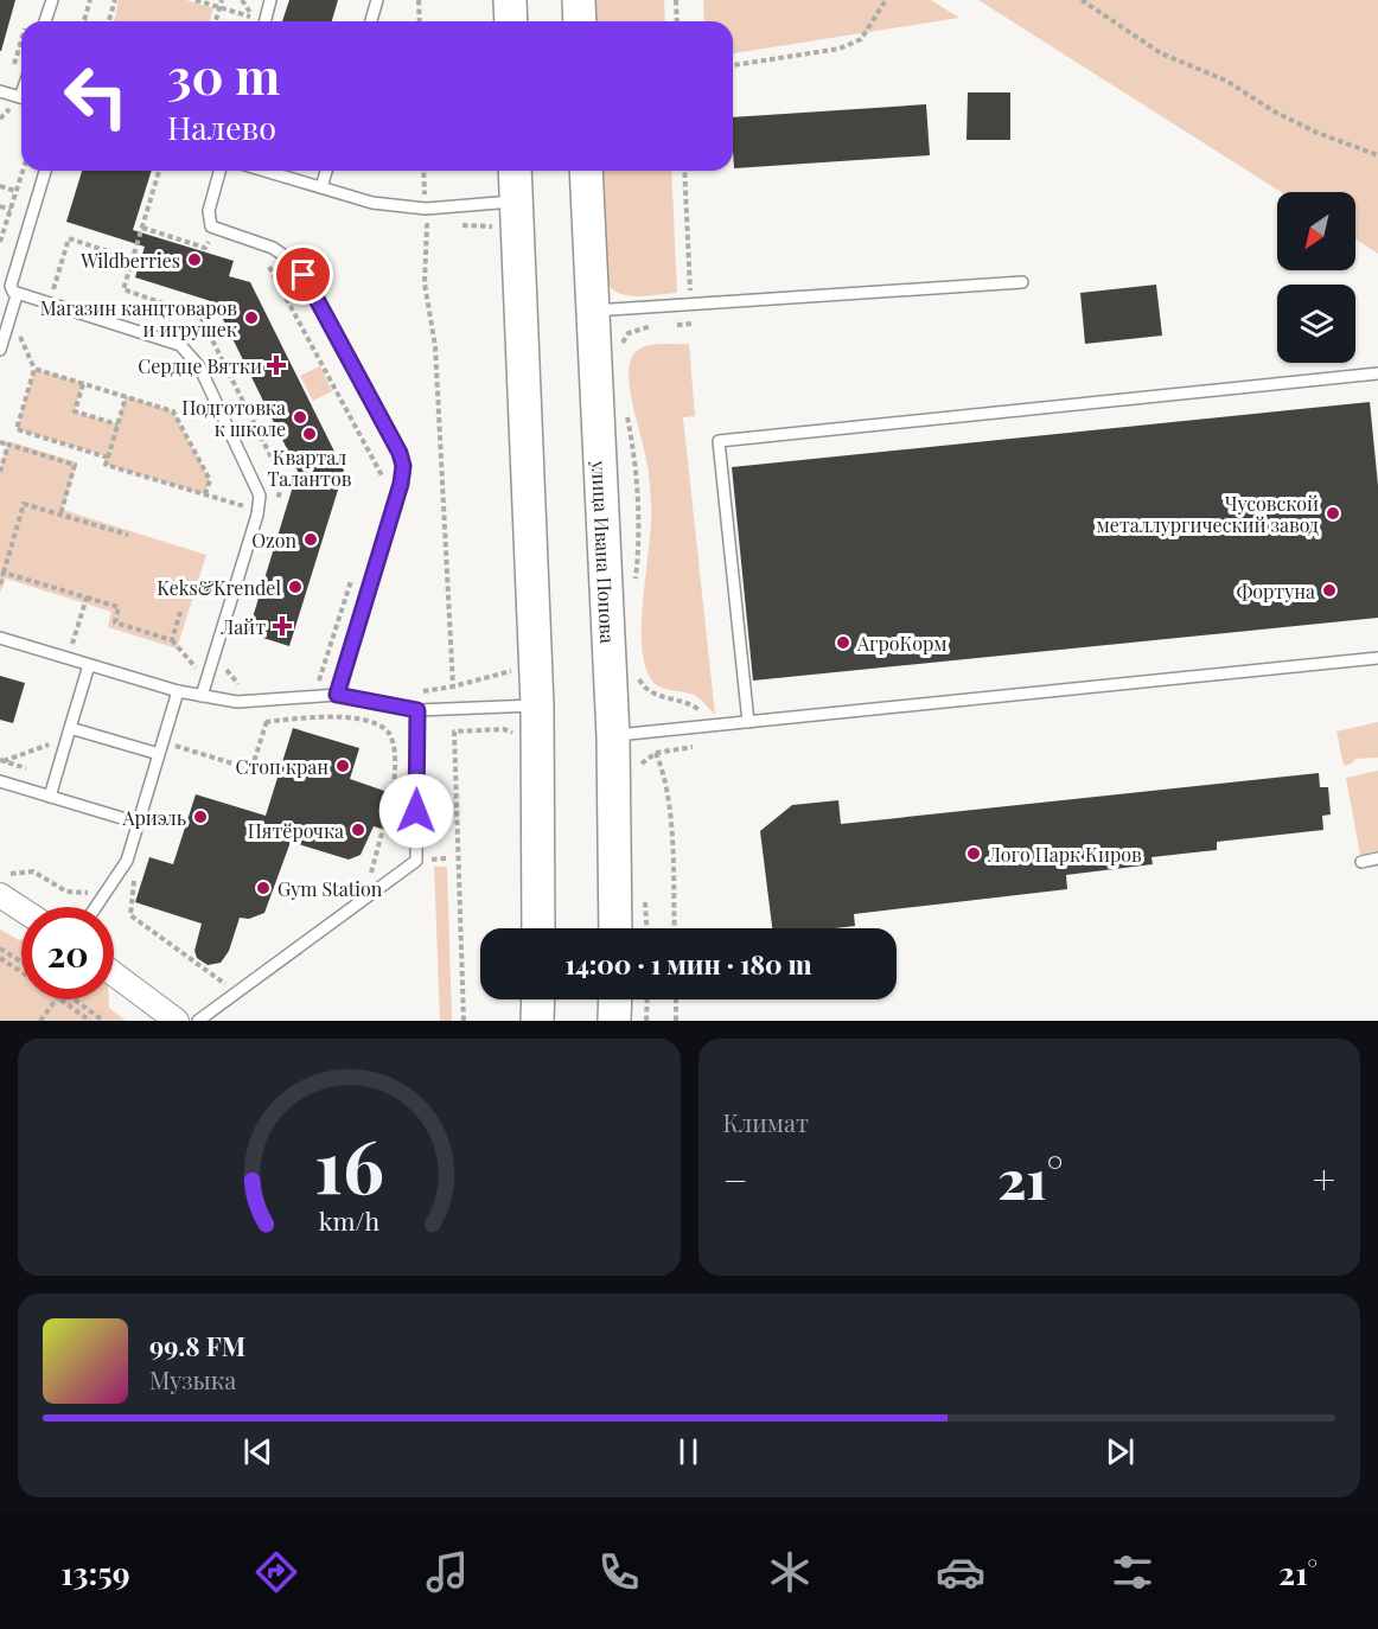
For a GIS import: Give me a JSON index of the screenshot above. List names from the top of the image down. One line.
{"streets":{"main road":["улица Ивана Попова"]},"places":{"other":["Wildberries","Магазин канцтоваров и игрушек","Подготовка к школе","Квартал Талантов","Чусовской металлургический завод","Ozon","Keks&Krendel","Фортуна","АгроКорм","Стоп кран","Ариэль","Пятёрочка","Лого Парк Киров","Gym Station"],"health":["Сердце Вятки","Лайт"]},"north":"bottom left","page":{"turn":["30 m","Налево"],"limit":"20","trip":"14:00 · 1 мин · 180 m","tile":"Климат","heat":["−","21°","+"],"song":["99.8 FM","Музыка"],"tabs":["13:59","21°"],"gauge":["16","km/h"]}}
